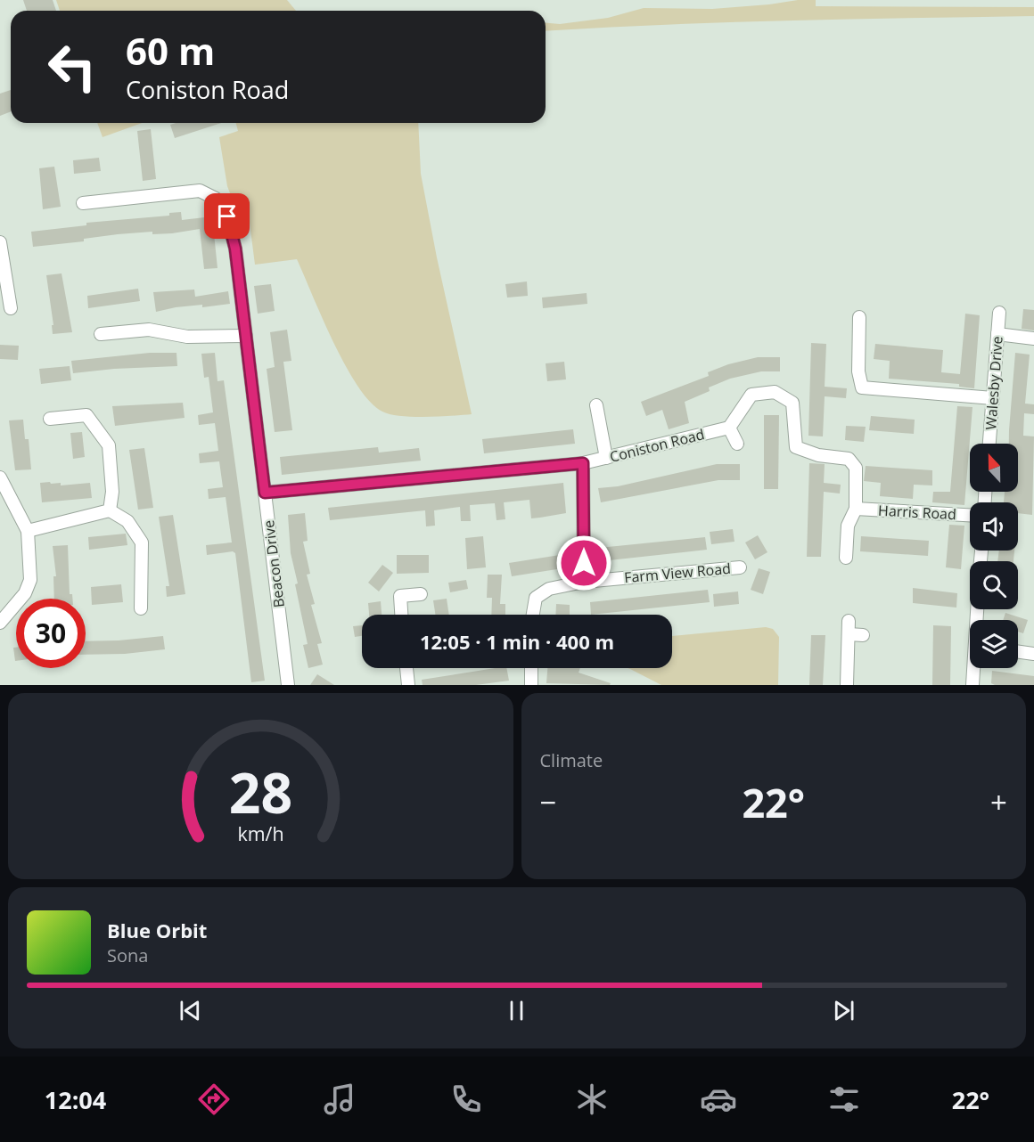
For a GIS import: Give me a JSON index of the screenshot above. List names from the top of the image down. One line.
{"streets":{"street":["Walesby Drive","Coniston Road","Harris Road","Beacon Drive","Farm View Road"]},"crossings":[["Coniston Road","Beacon Drive"]],"north":"top","page":{"turn":["60 m","Coniston Road"],"limit":"30","trip":"12:05 · 1 min · 400 m","tile":"Climate","heat":["−","22°","+"],"song":["Blue Orbit","Sona"],"tabs":["12:04","22°"],"gauge":["28","km/h"]}}
